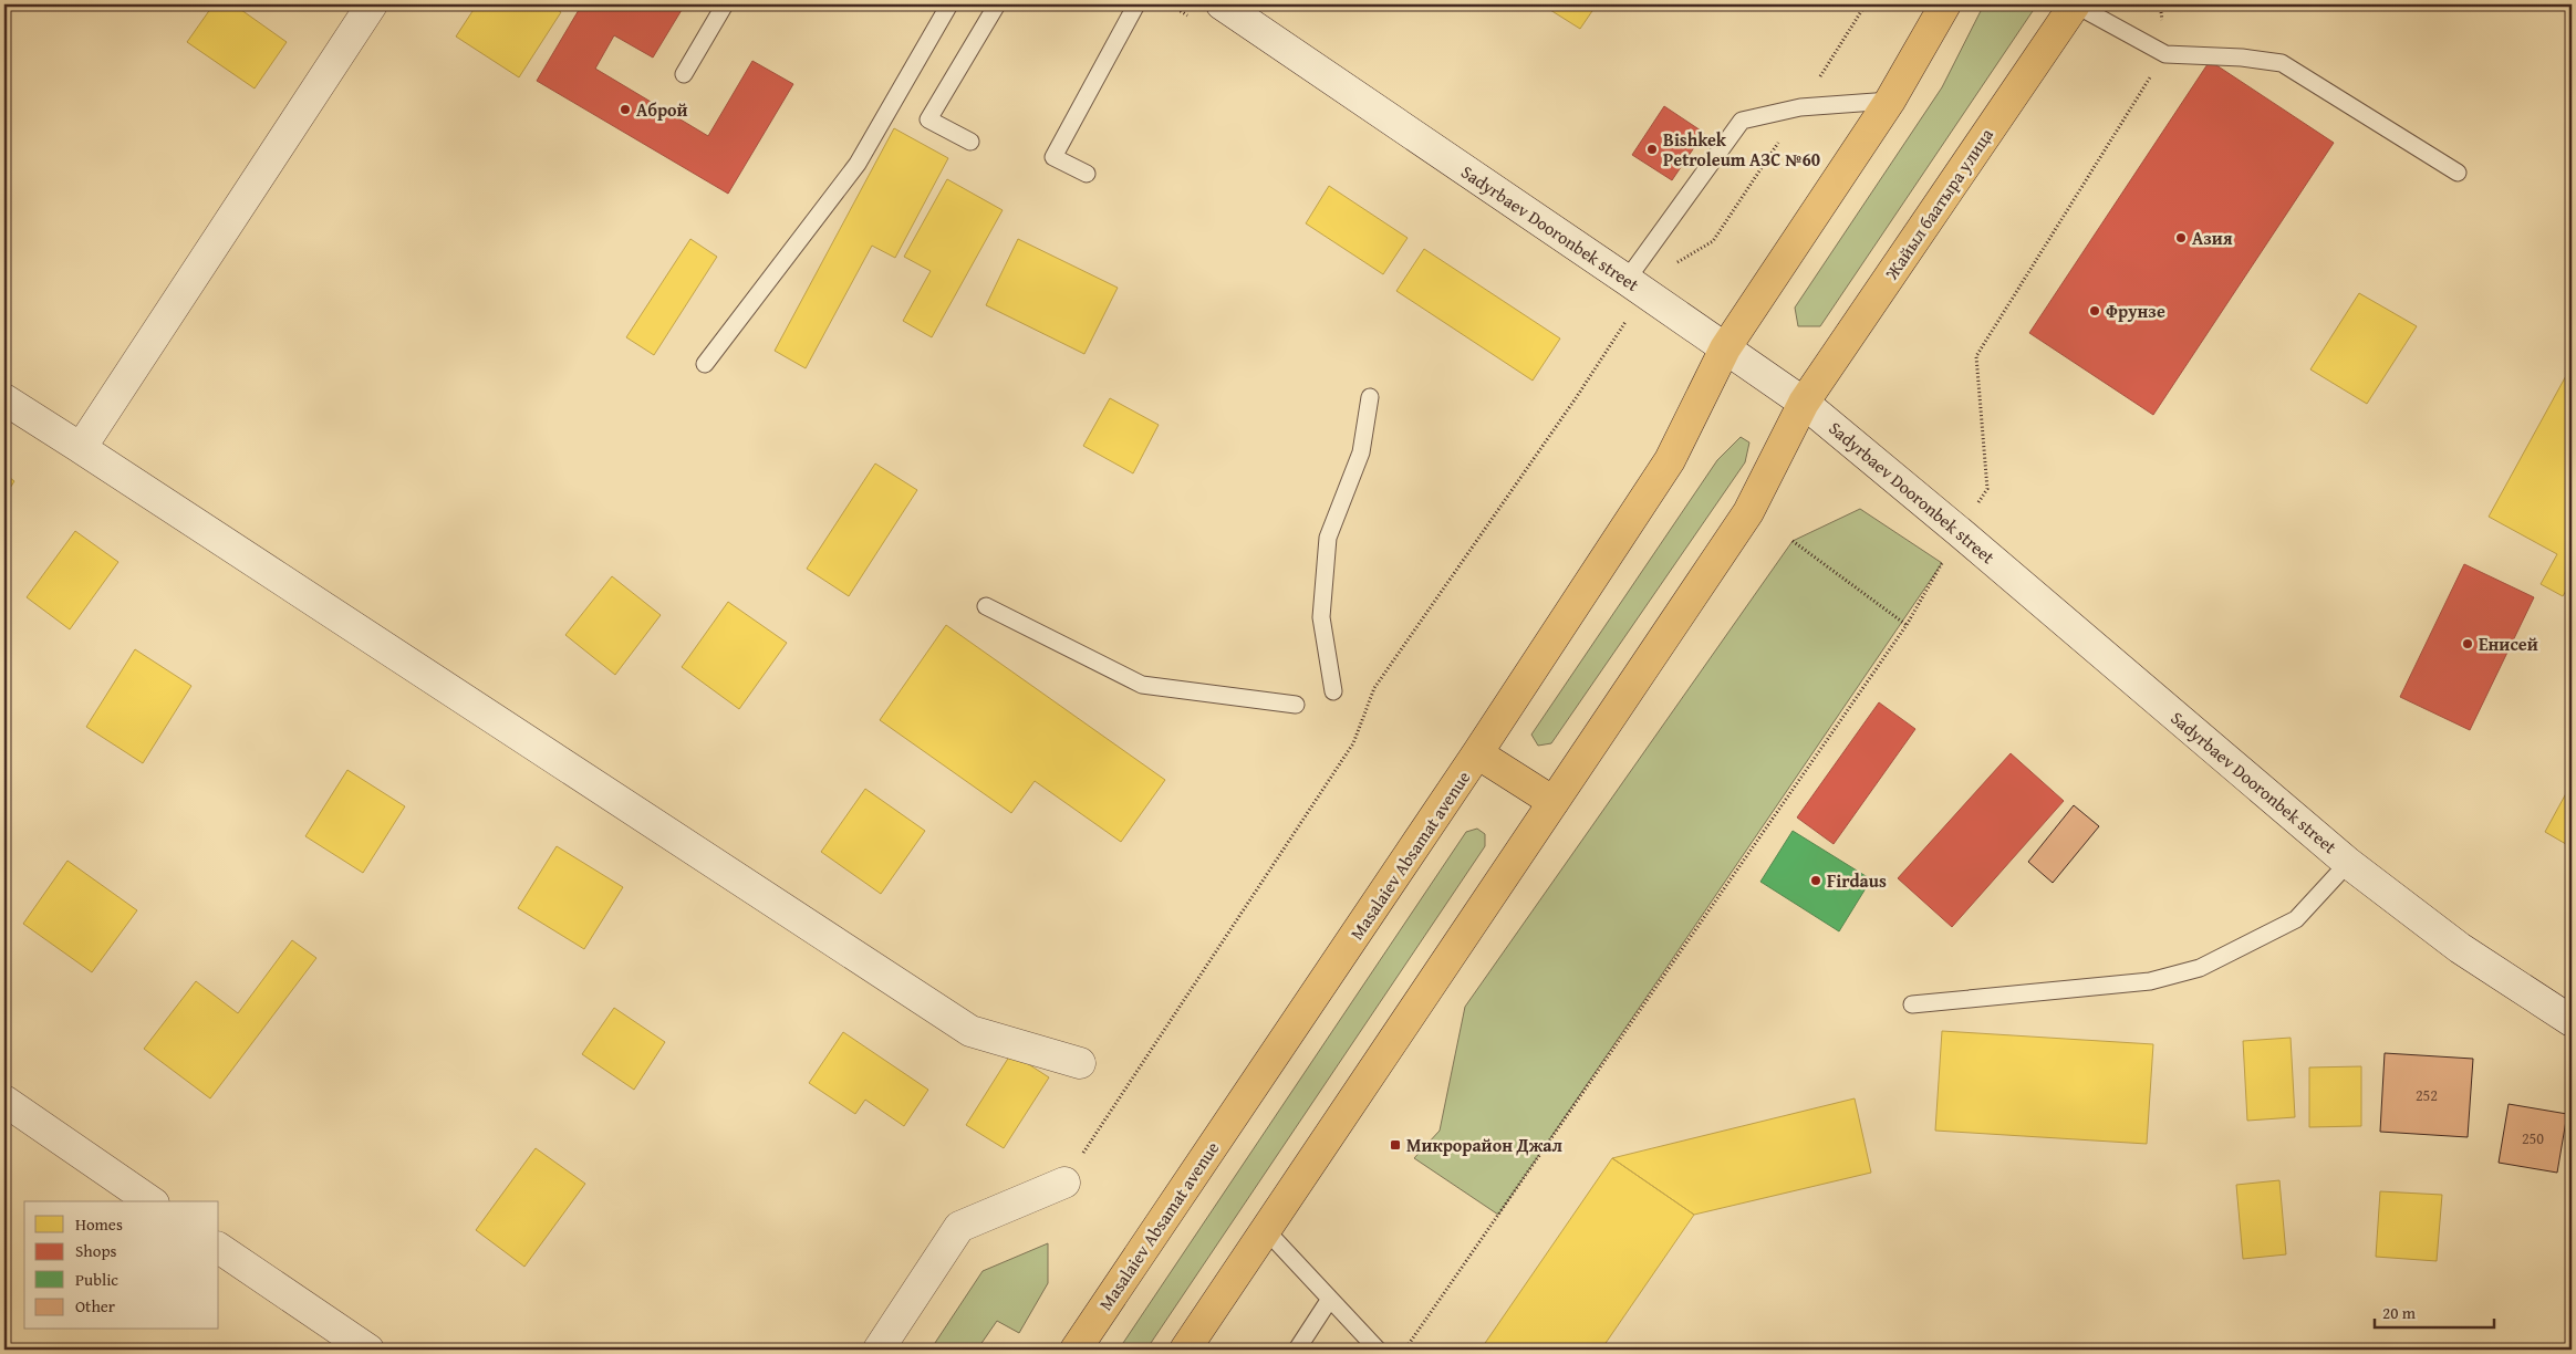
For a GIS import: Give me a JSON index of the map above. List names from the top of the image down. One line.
{"streets":{"main road":["Жайыл баатыра улица","Masalaiev Absamat avenue"],"street":["Sadyrbaev Dooronbek street"]},"crossings":[["Жайыл баатыра улица","Sadyrbaev Dooronbek street"],["Sadyrbaev Dooronbek street","Masalaiev Absamat avenue"]],"places":{"other":["Аброй","Bishkek Petroleum АЗС №60","Азия","Фрунзе","Енисей","Firdaus"],"transit":["Микрорайон Джал"]},"house_numbers":["252","250"],"legend":["Homes","Shops","Public","Other"],"scale_bar":"20 m"}
